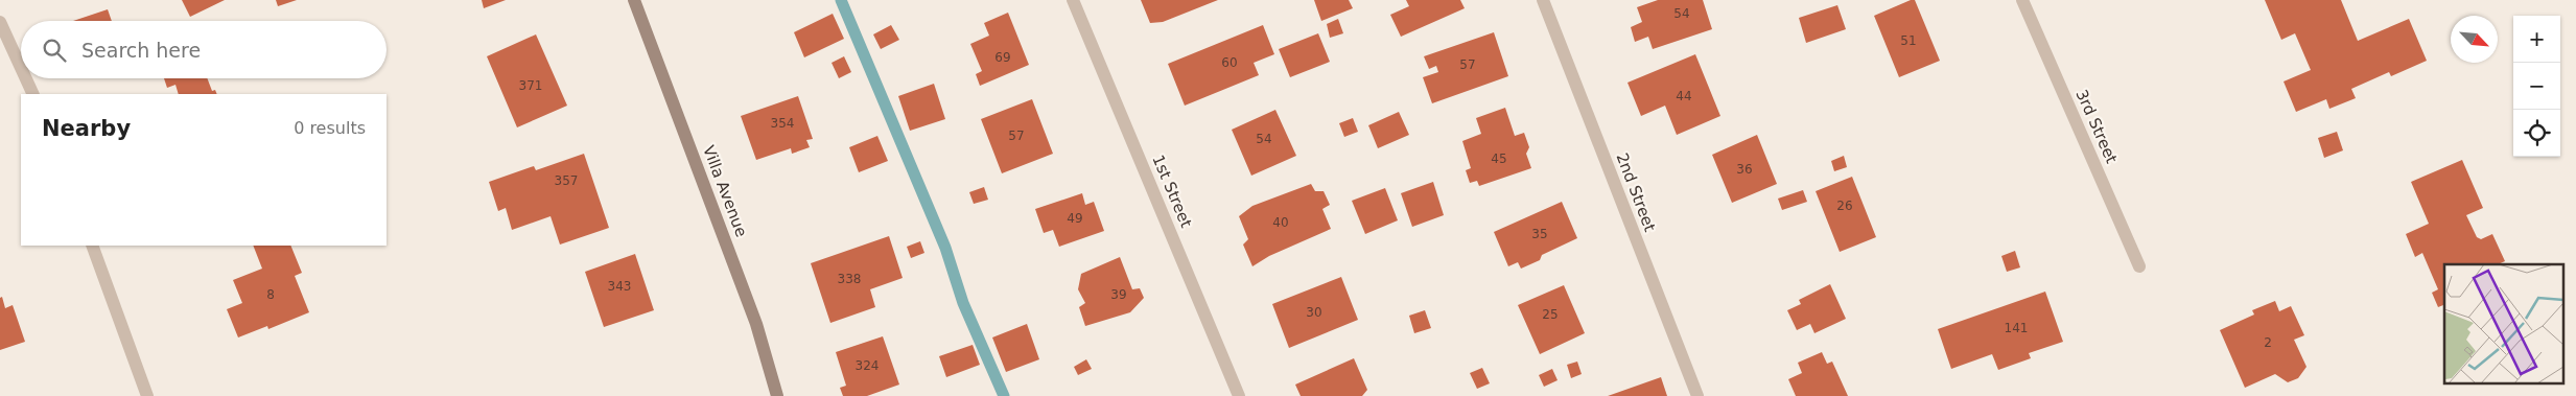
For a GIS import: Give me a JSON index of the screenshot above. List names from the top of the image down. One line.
{"streets":{"main road":["Villa Avenue"],"street":["3rd Street","1st Street","2nd Street"]},"house_numbers":["54","51","69","60","57","371","44","354","57","54","45","36","357","26","49","40","35","338","343","8","39","30","25","141","2","324"],"north":"bottom right","page":{"map_buttons":["+","−"],"search":"Search here","heading":["Nearby","0 results"]}}
